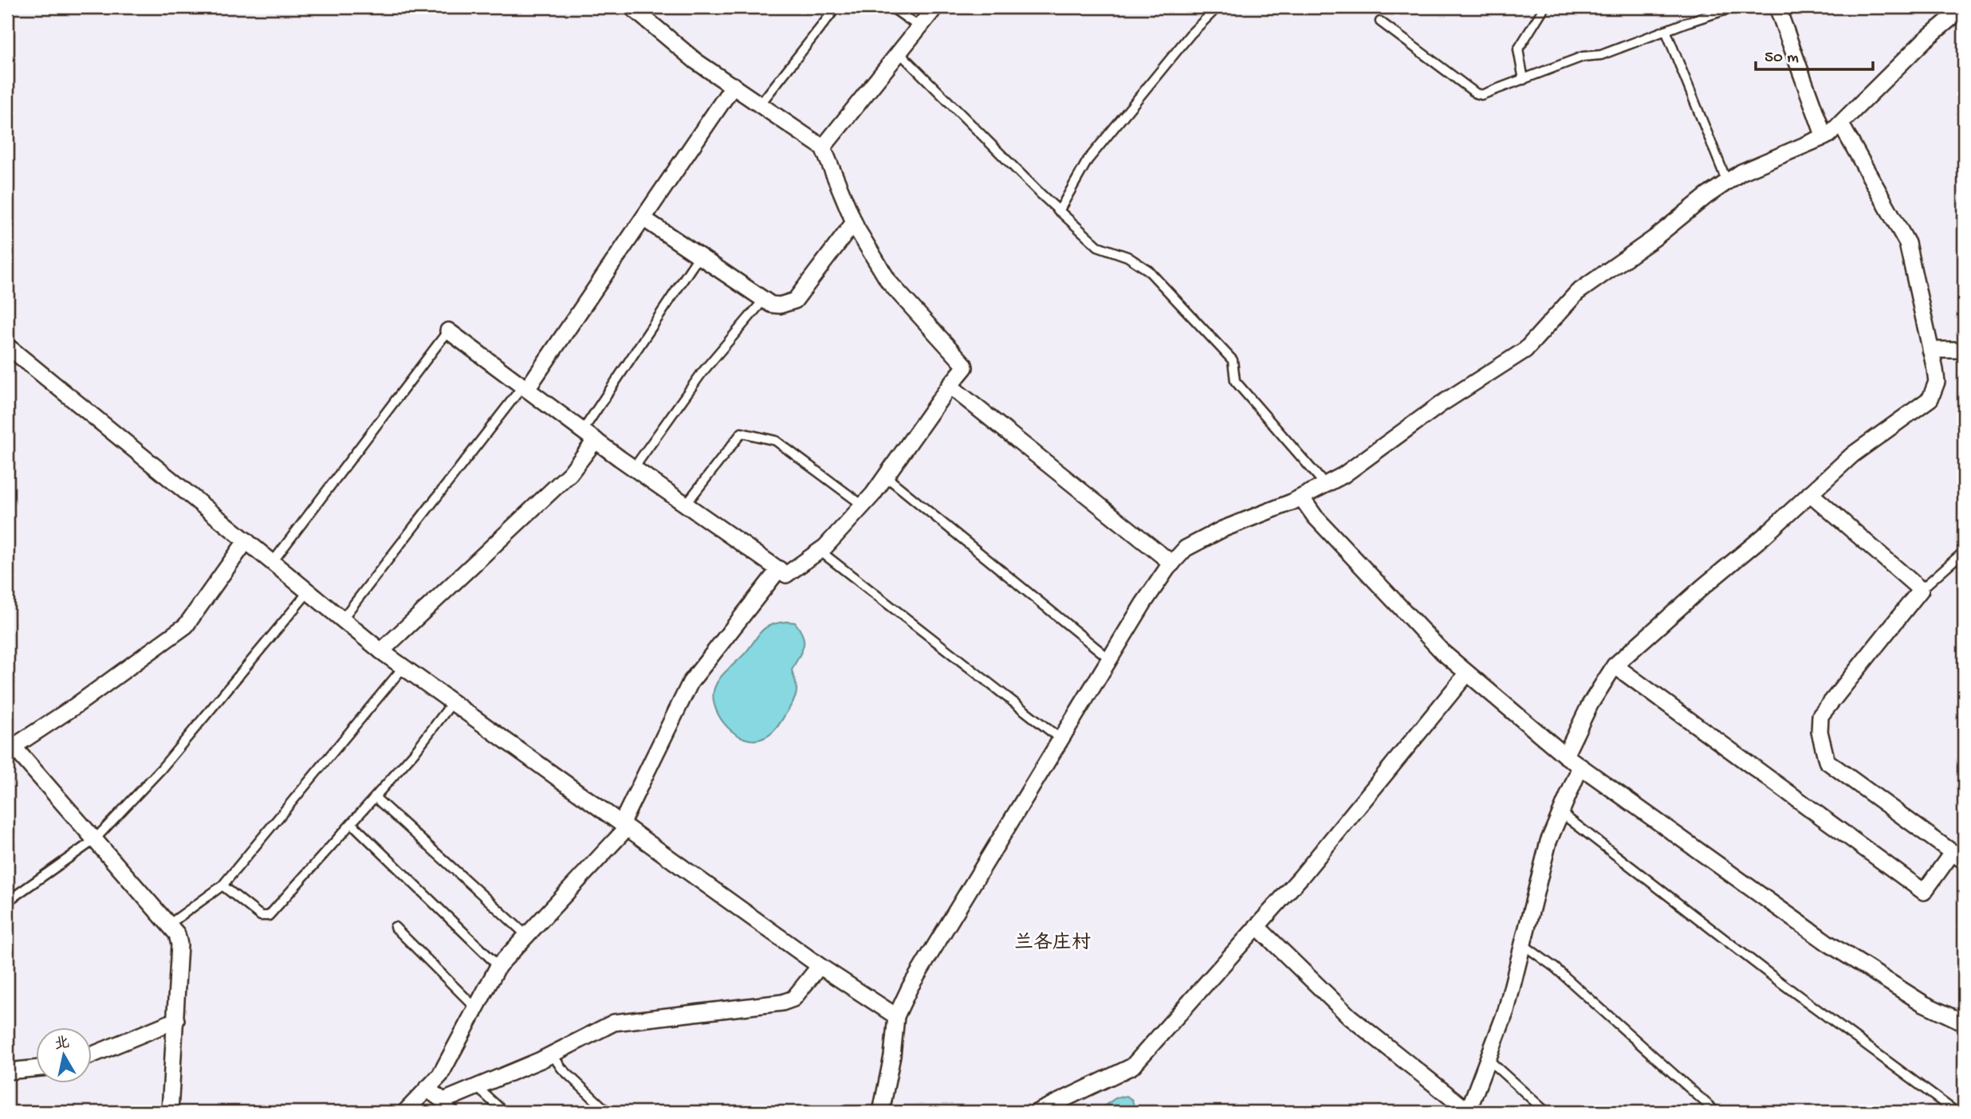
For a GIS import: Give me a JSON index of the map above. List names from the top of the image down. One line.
{"districts":["兰各庄村"],"scale_bar":"50 m","north":"top"}
